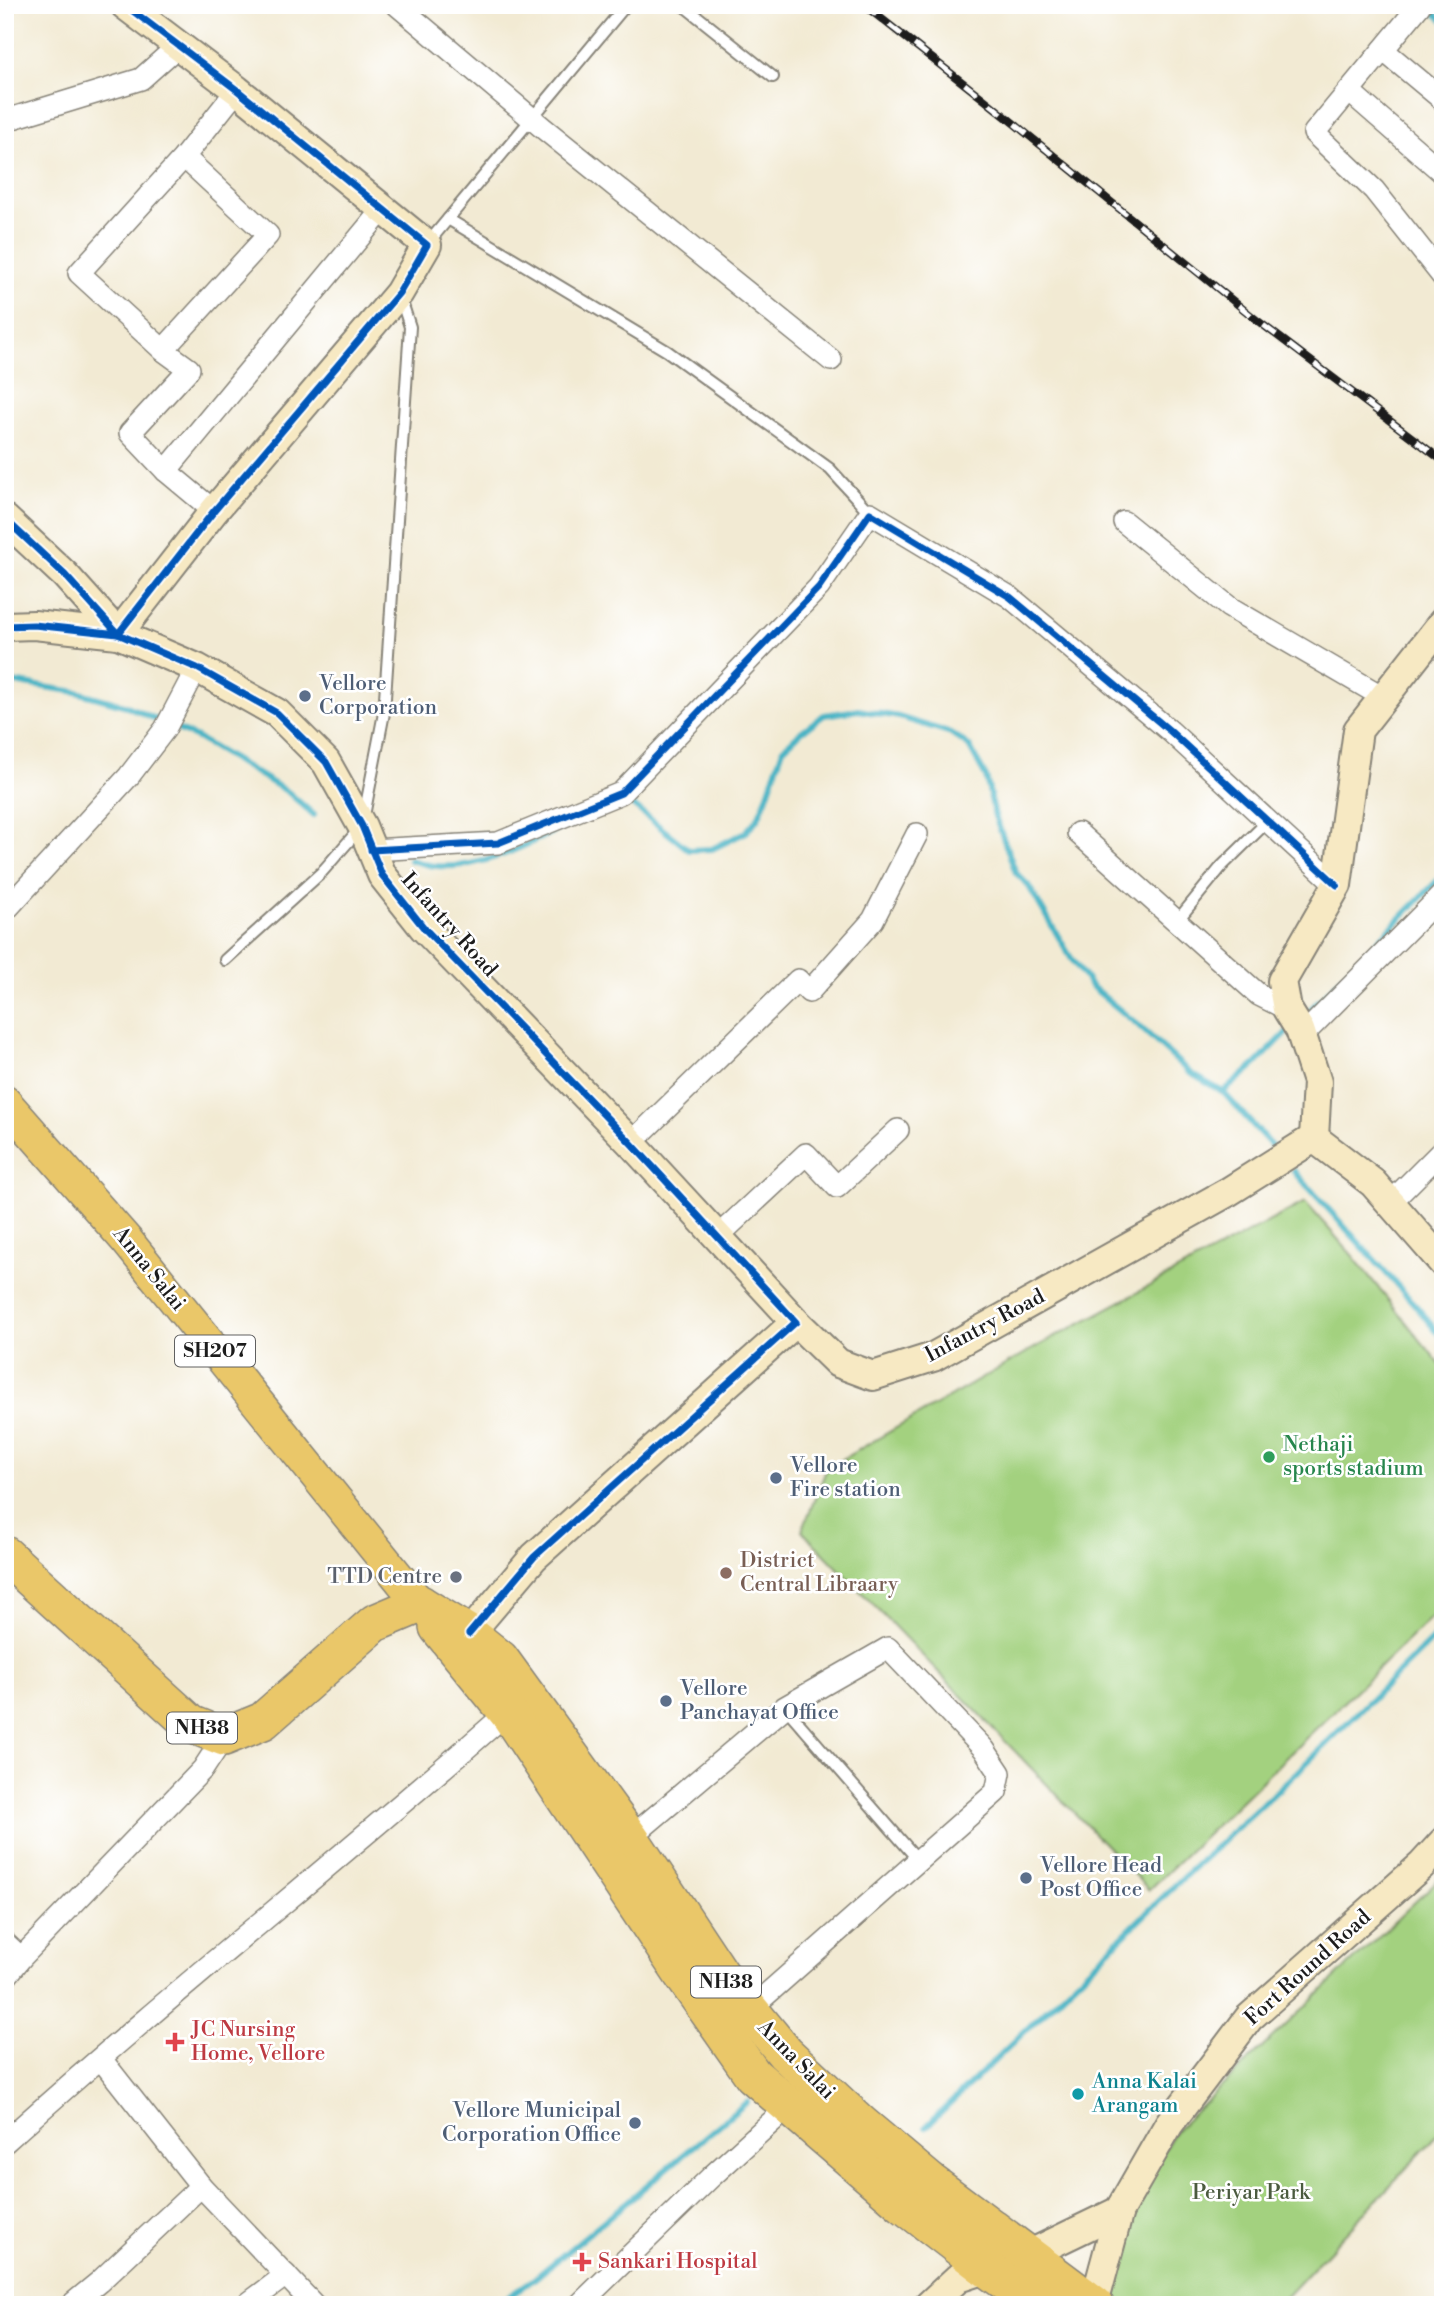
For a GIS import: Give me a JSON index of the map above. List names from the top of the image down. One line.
{"streets":{"highway":["Anna Salai","NH38"],"main road":["SH207"],"street":["Infantry Road","Fort Round Road"]},"crossings":[["Anna Salai","NH38"]],"parks":["Periyar Park"],"places":{"other":["Vellore Corporation","Nethaji sports stadium","Vellore Fire station","District Central Libraary","TTD Centre","Vellore Panchayat Office","Vellore Head Post Office","Anna Kalai Arangam","Vellore Municipal Corporation Office"],"health":["JC Nursing Home, Vellore","Sankari Hospital"]}}
